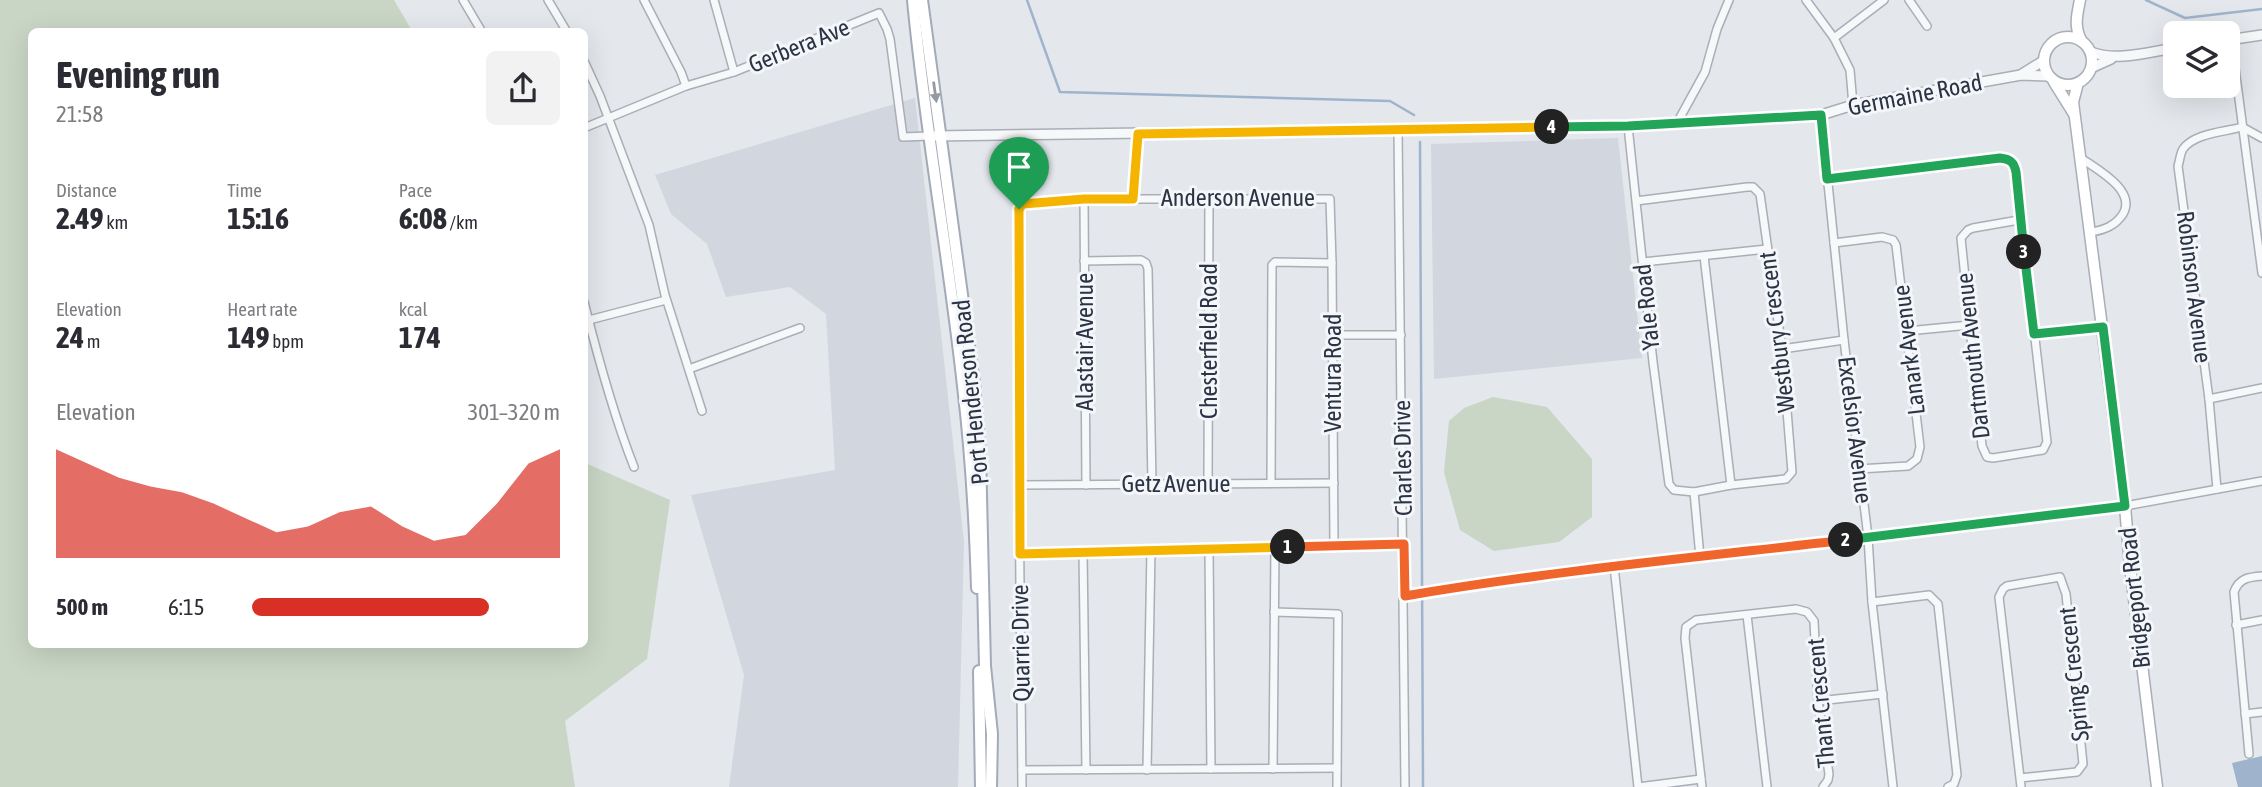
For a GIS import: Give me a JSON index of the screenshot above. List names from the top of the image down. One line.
{"streets":{"main road":["Port Henderson Road","Bridgeport Road"],"street":["Gerbera Ave","Germaine Road","Anderson Avenue","Robinson Avenue","Yale Road","Westbury Crescent","Chesterfield Road","Alastair Avenue","Lanark Avenue","Dartmouth Avenue","Ventura Road","Excelsior Avenue","Charles Drive","Getz Avenue","Quarrie Drive","Spring Crescent","Thant Crescent"]},"crossings":[["Gerbera Ave","Germaine Road"],["Gerbera Ave","Port Henderson Road"],["Germaine Road","Yale Road"],["Germaine Road","Port Henderson Road"],["Germaine Road","Excelsior Avenue"],["Germaine Road","Charles Drive"],["Germaine Road","Bridgeport Road"],["Anderson Avenue","Chesterfield Road"],["Anderson Avenue","Alastair Avenue"],["Anderson Avenue","Ventura Road"],["Anderson Avenue","Quarrie Drive"],["Yale Road","Westbury Crescent"],["Chesterfield Road","Getz Avenue"],["Alastair Avenue","Getz Avenue"],["Lanark Avenue","Excelsior Avenue"],["Dartmouth Avenue","Excelsior Avenue"],["Ventura Road","Getz Avenue"],["Getz Avenue","Quarrie Drive"]],"page":{"heading":["Evening run","21:58"],"pins":["4","3","2","1"],"stats":[["Distance","2.49 km"],["Time","15:16"],["Pace","6:08 /km"],["Elevation","24 m"],["Heart rate","149 bpm"],["kcal","174"]],"chart":["Elevation","301–320 m"],"list":[{"name":"500 m","note":"6:15"}]}}
